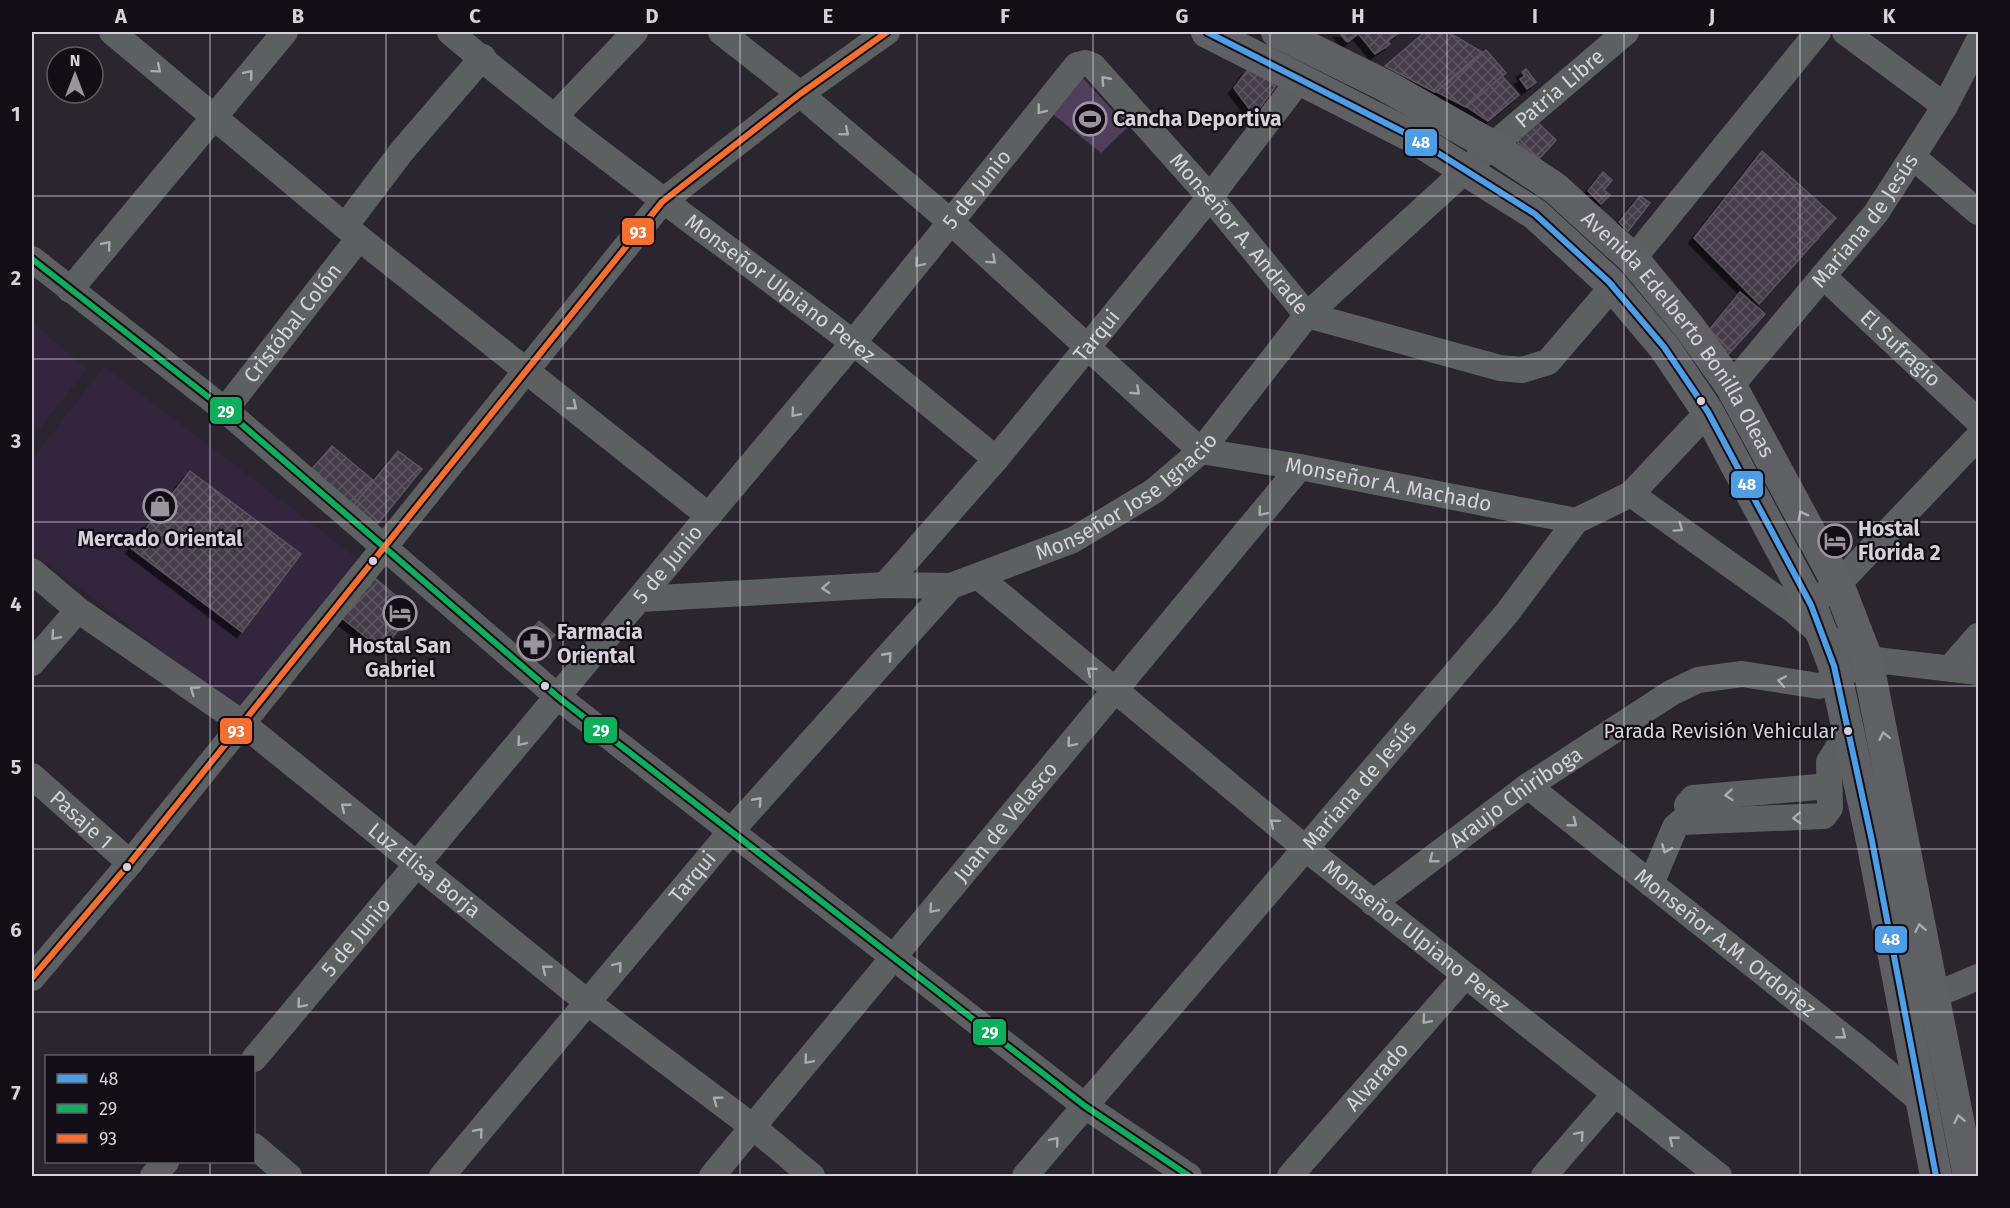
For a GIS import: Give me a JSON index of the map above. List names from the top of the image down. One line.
{"streets":{"main road":["Avenida Edelberto Bonilla Oleas"],"street":["Patria Libre","5 de Junio","Mariana de Jesús","Monseñor A. Andrade","Monseñor Ulpiano Perez","Cristóbal Colón","Tarqui","El Sufragio","Monseñor A. Machado","Monseñor Jose Ignacio","Araujo Chiriboga","Pasaje 1","Juan de Velasco","Luz Elisa Borja","Monseñor A.M. Ordoñez","Alvarado"]},"crossings":[["Patria Libre","Avenida Edelberto Bonilla Oleas"],["Patria Libre","Monseñor Jose Ignacio"],["5 de Junio","Monseñor A. Andrade"],["5 de Junio","Monseñor Ulpiano Perez"],["5 de Junio","Monseñor Jose Ignacio"],["5 de Junio","Luz Elisa Borja"],["Mariana de Jesús","Monseñor Ulpiano Perez"],["Mariana de Jesús","Avenida Edelberto Bonilla Oleas"],["Mariana de Jesús","El Sufragio"],["Mariana de Jesús","Monseñor A. Machado"],["Monseñor A. Andrade","Tarqui"],["Monseñor A. Andrade","Avenida Edelberto Bonilla Oleas"],["Monseñor A. Andrade","Monseñor Jose Ignacio"],["Monseñor Ulpiano Perez","Cristóbal Colón"],["Monseñor Ulpiano Perez","Tarqui"],["Monseñor Ulpiano Perez","Monseñor Jose Ignacio"],["Monseñor Ulpiano Perez","Araujo Chiriboga"],["Monseñor Ulpiano Perez","Juan de Velasco"],["Monseñor Ulpiano Perez","Alvarado"],["Tarqui","Avenida Edelberto Bonilla Oleas"],["Tarqui","Monseñor Jose Ignacio"],["Tarqui","Luz Elisa Borja"],["Avenida Edelberto Bonilla Oleas","Monseñor Jose Ignacio"],["Avenida Edelberto Bonilla Oleas","Araujo Chiriboga"],["Avenida Edelberto Bonilla Oleas","Monseñor A.M. Ordoñez"],["Monseñor A. Machado","Monseñor Jose Ignacio"],["Monseñor A. Machado","Juan de Velasco"],["Araujo Chiriboga","Monseñor A.M. Ordoñez"],["Juan de Velasco","Luz Elisa Borja"]],"one_way":["Tarqui","Araujo Chiriboga","Juan de Velasco","Monseñor A.M. Ordoñez"],"places":{"sports":["Cancha Deportiva"],"shop":["Mercado Oriental"],"hotel":["Hostal Florida 2","Hostal San Gabriel"],"pharmacy":["Farmacia Oriental"],"other":["Parada Revisión Vehicular"]},"lines":["transit line 48","transit line 93","transit line 29"],"legend":["48","29","93"],"north":"top","grid":{"columns":["A","B","C","D","E","F","G","H","I","J","K"],"rows":["1","2","3","4","5","6","7"]}}
